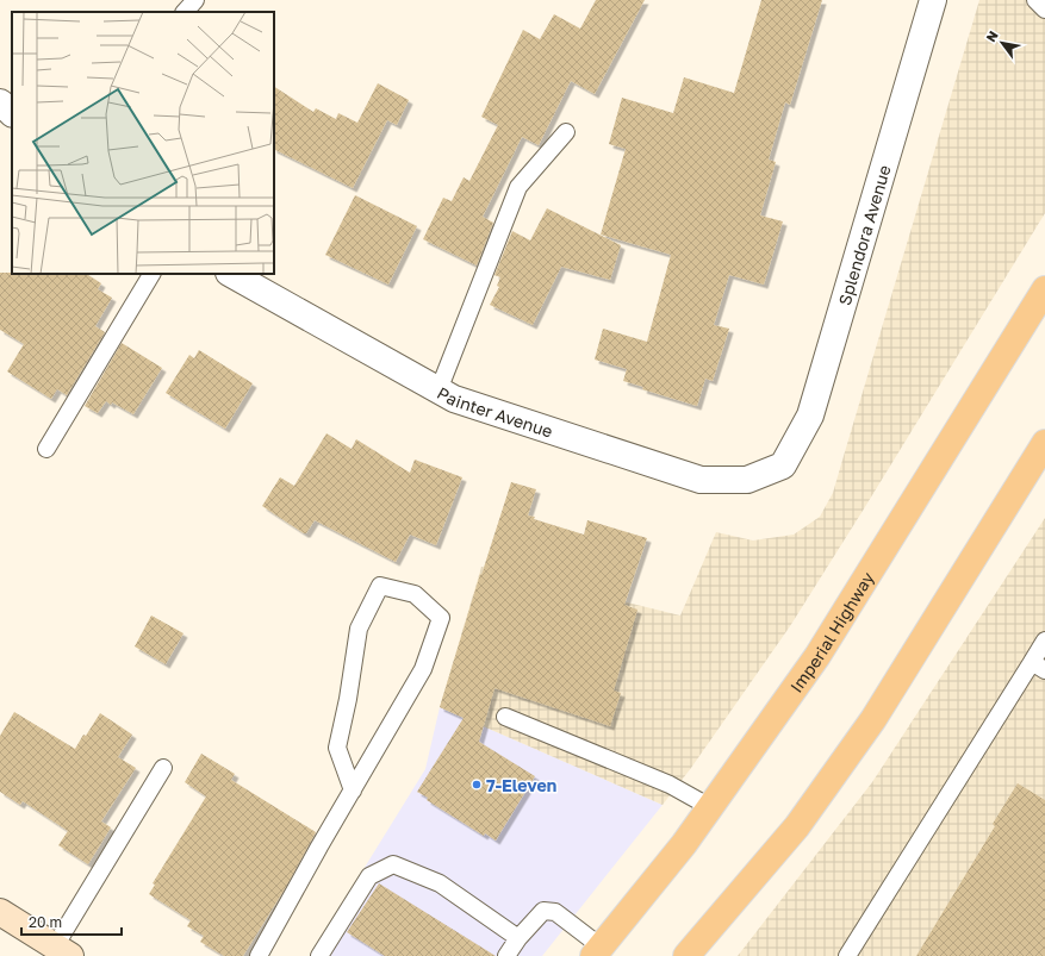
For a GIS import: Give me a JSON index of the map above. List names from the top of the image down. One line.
{"streets":{"main road":["Imperial Highway"],"street":["Splendora Avenue","Painter Avenue"]},"crossings":[["Splendora Avenue","Painter Avenue"]],"places":["7-Eleven"],"scale_bar":"20 m","north":"top left"}
